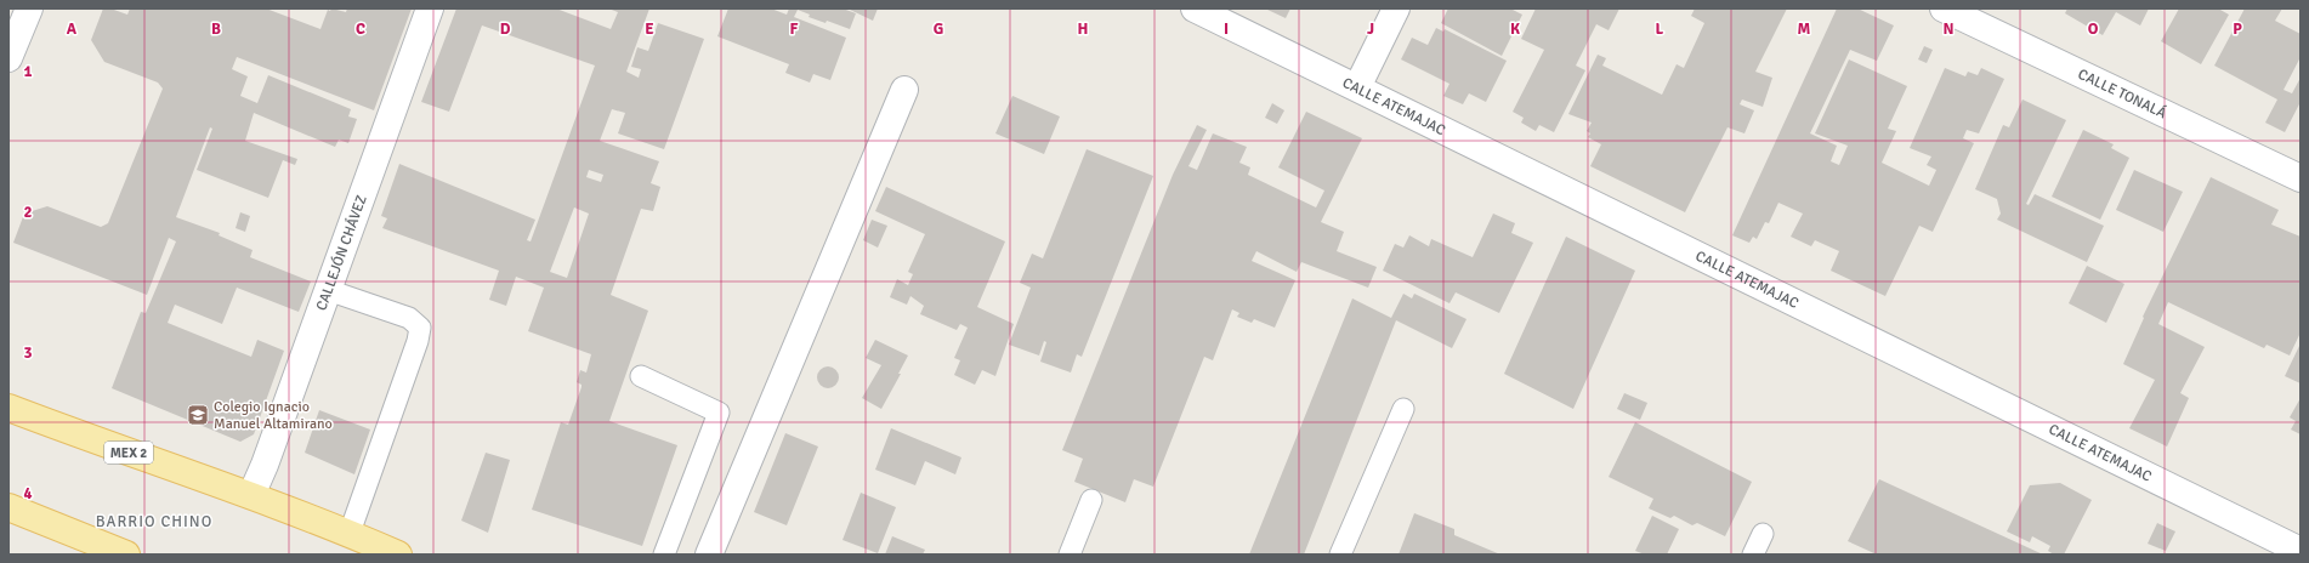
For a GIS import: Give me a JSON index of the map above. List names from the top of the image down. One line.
{"streets":{"main road":["MEX 2"],"street":["CALLE TONALÁ","CALLE ATEMAJAC","CALLEJÓN CHÁVEZ"]},"crossings":[["CALLEJÓN CHÁVEZ","MEX 2"]],"districts":["BARRIO CHINO"],"places":{"school or university":["Colegio Ignacio Manuel Altamirano"]},"grid":{"columns":["A","B","C","D","E","F","G","H","I","J","K","L","M","N","O","P"],"rows":["1","2","3","4"]}}
